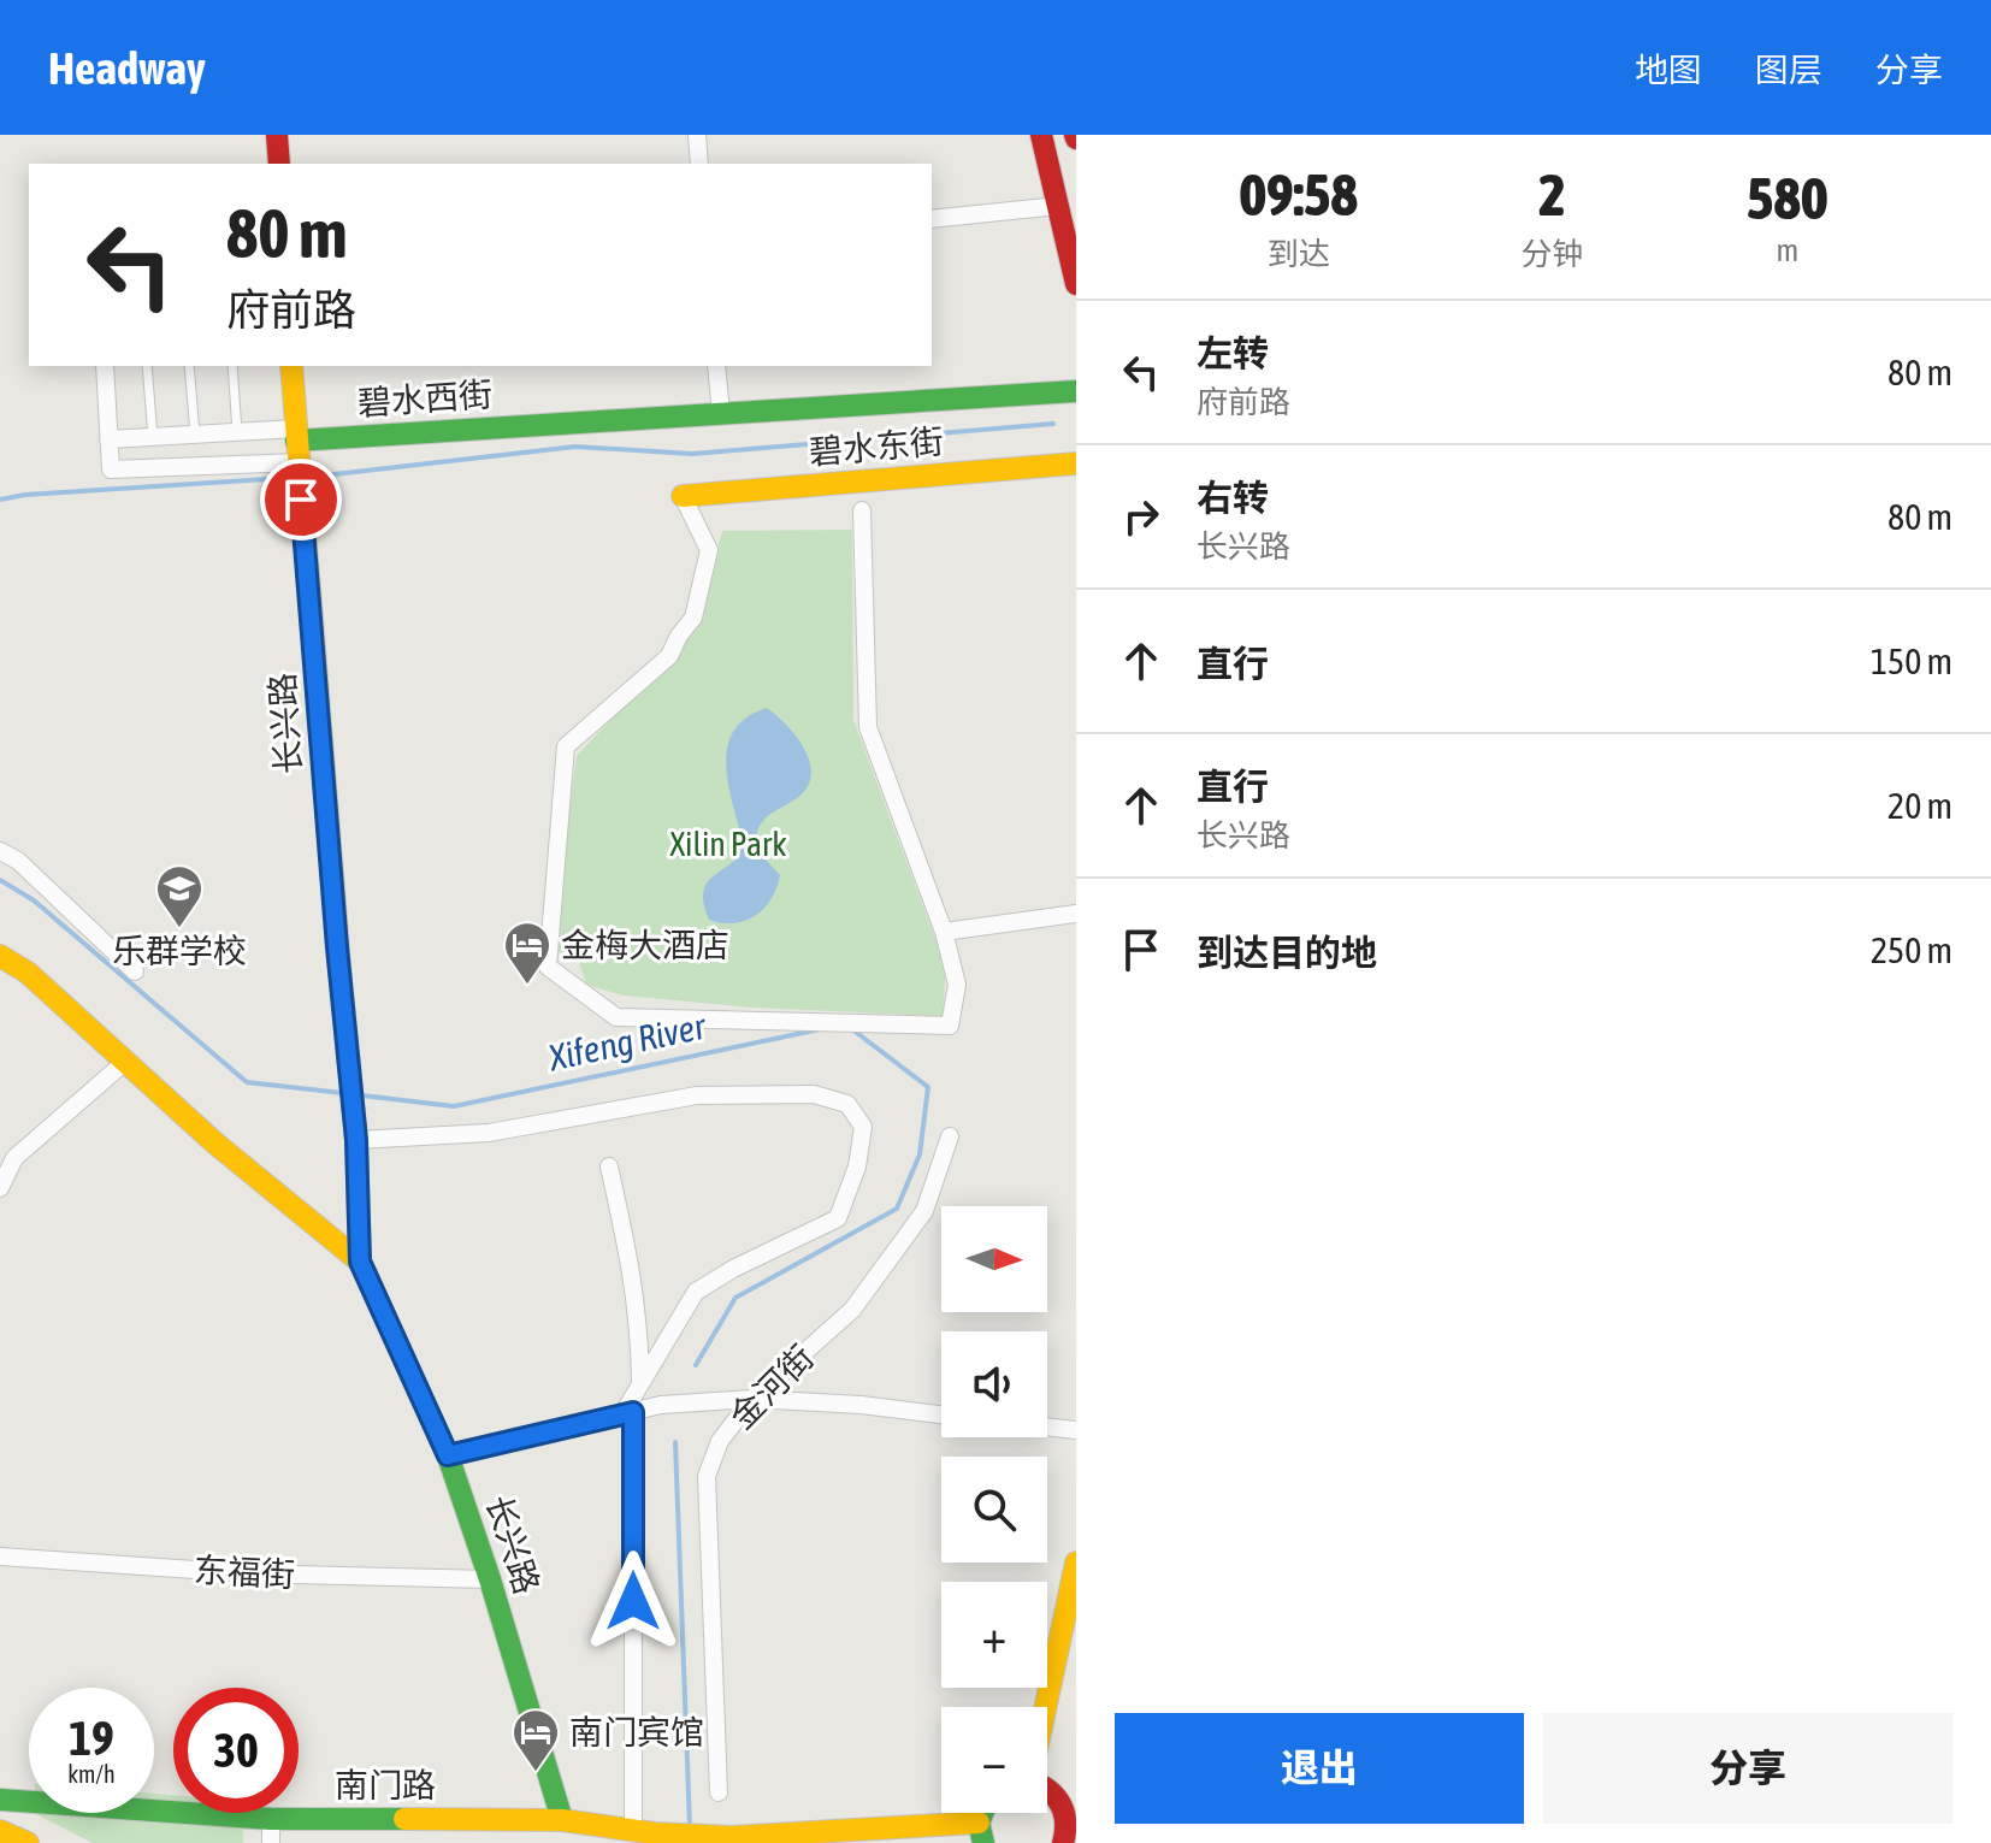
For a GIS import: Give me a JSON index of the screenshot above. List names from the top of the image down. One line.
{"streets":{"main road":["碧水西街","碧水东街","长兴路","南门路"],"street":["金河街","东福街"]},"crossings":[["碧水西街","长兴路"],["长兴路","东福街"],["长兴路","南门路"]],"water":["Xifeng River"],"parks":["Xilin Park"],"places":{"school or university":["乐群学校"],"hotel":["金梅大酒店","南门宾馆"]},"north":"right","page":{"header":"Headway","nav":["地图","图层","分享"],"eta":["09:58","到达","2","分钟","580","m"],"turn":["80 m","府前路"],"list":[{"name":"左转","note":"府前路","value":"80 m"},{"name":"右转","note":"长兴路","value":"80 m"},{"name":"直行","value":"150 m"},{"name":"直行","note":"长兴路","value":"20 m"},{"name":"到达目的地","value":"250 m"}],"map_buttons":["+","−"],"speed":"19 km/h","limit":"30","buttons":["退出","分享"]}}
